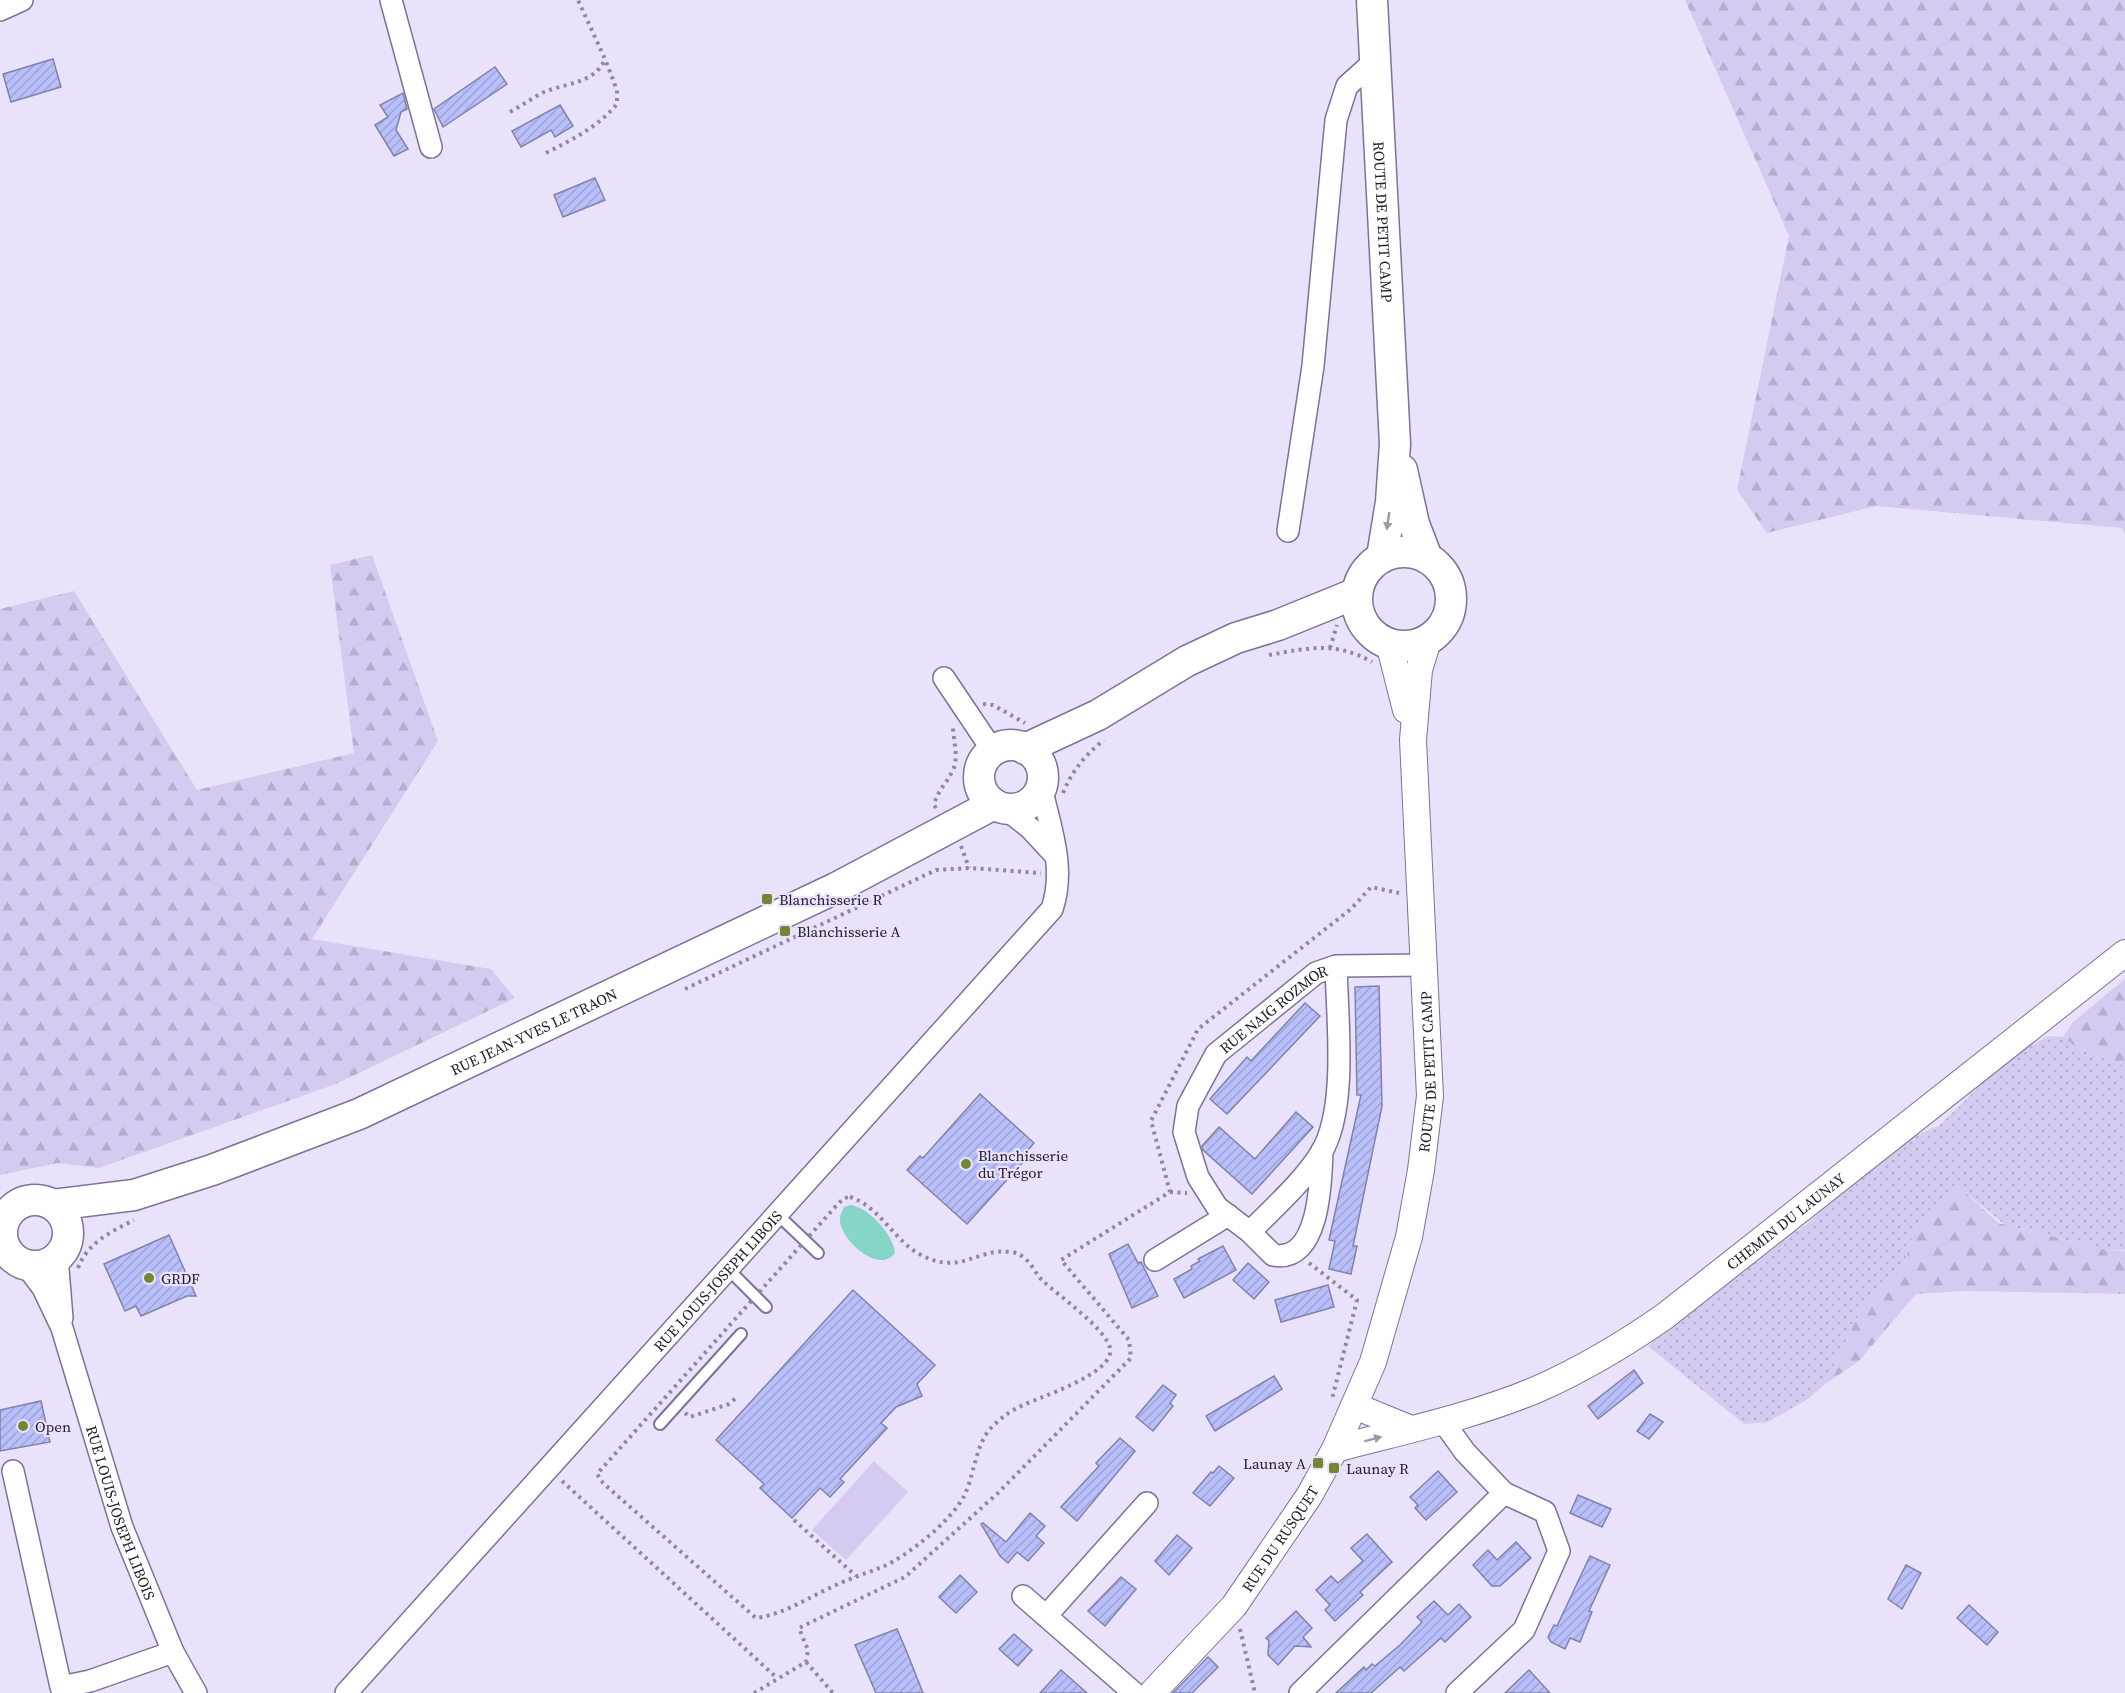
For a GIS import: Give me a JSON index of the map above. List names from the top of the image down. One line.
{"streets":{"main road":["ROUTE DE PETIT CAMP","RUE JEAN-YVES LE TRAON"],"street":["RUE NAIG ROZMOR","CHEMIN DU LAUNAY","RUE LOUIS-JOSEPH LIBOIS","RUE DU RUSQUET"]},"crossings":[["ROUTE DE PETIT CAMP","RUE NAIG ROZMOR"],["ROUTE DE PETIT CAMP","RUE DU RUSQUET"],["RUE JEAN-YVES LE TRAON","RUE LOUIS-JOSEPH LIBOIS"],["CHEMIN DU LAUNAY","RUE DU RUSQUET"]],"places":{"transit":["Blanchisserie R","Blanchisserie A","Launay A","Launay R"],"other":["Blanchisserie du Trégor","GRDF","Open"]}}
